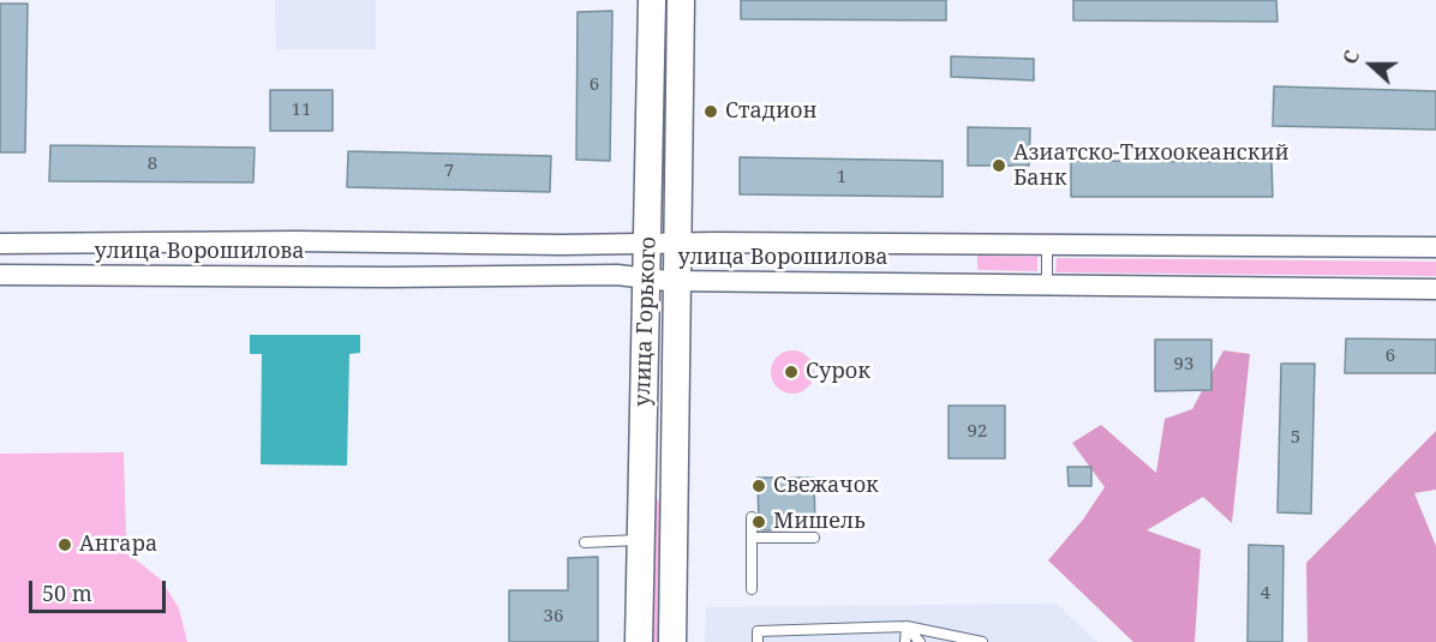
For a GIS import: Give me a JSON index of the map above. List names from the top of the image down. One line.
{"streets":{"main road":["улица Горького"],"street":["улица Ворошилова"]},"crossings":[["улица Ворошилова","улица Горького"]],"places":["Стадион","Азиатско-Тихоокеанский Банк","Сурок","Свежачок","Мишель","Ангара"],"house_numbers":["6","11","8","7","1","6","93","92","5","4","36"],"scale_bar":"50 m","north":"left"}
